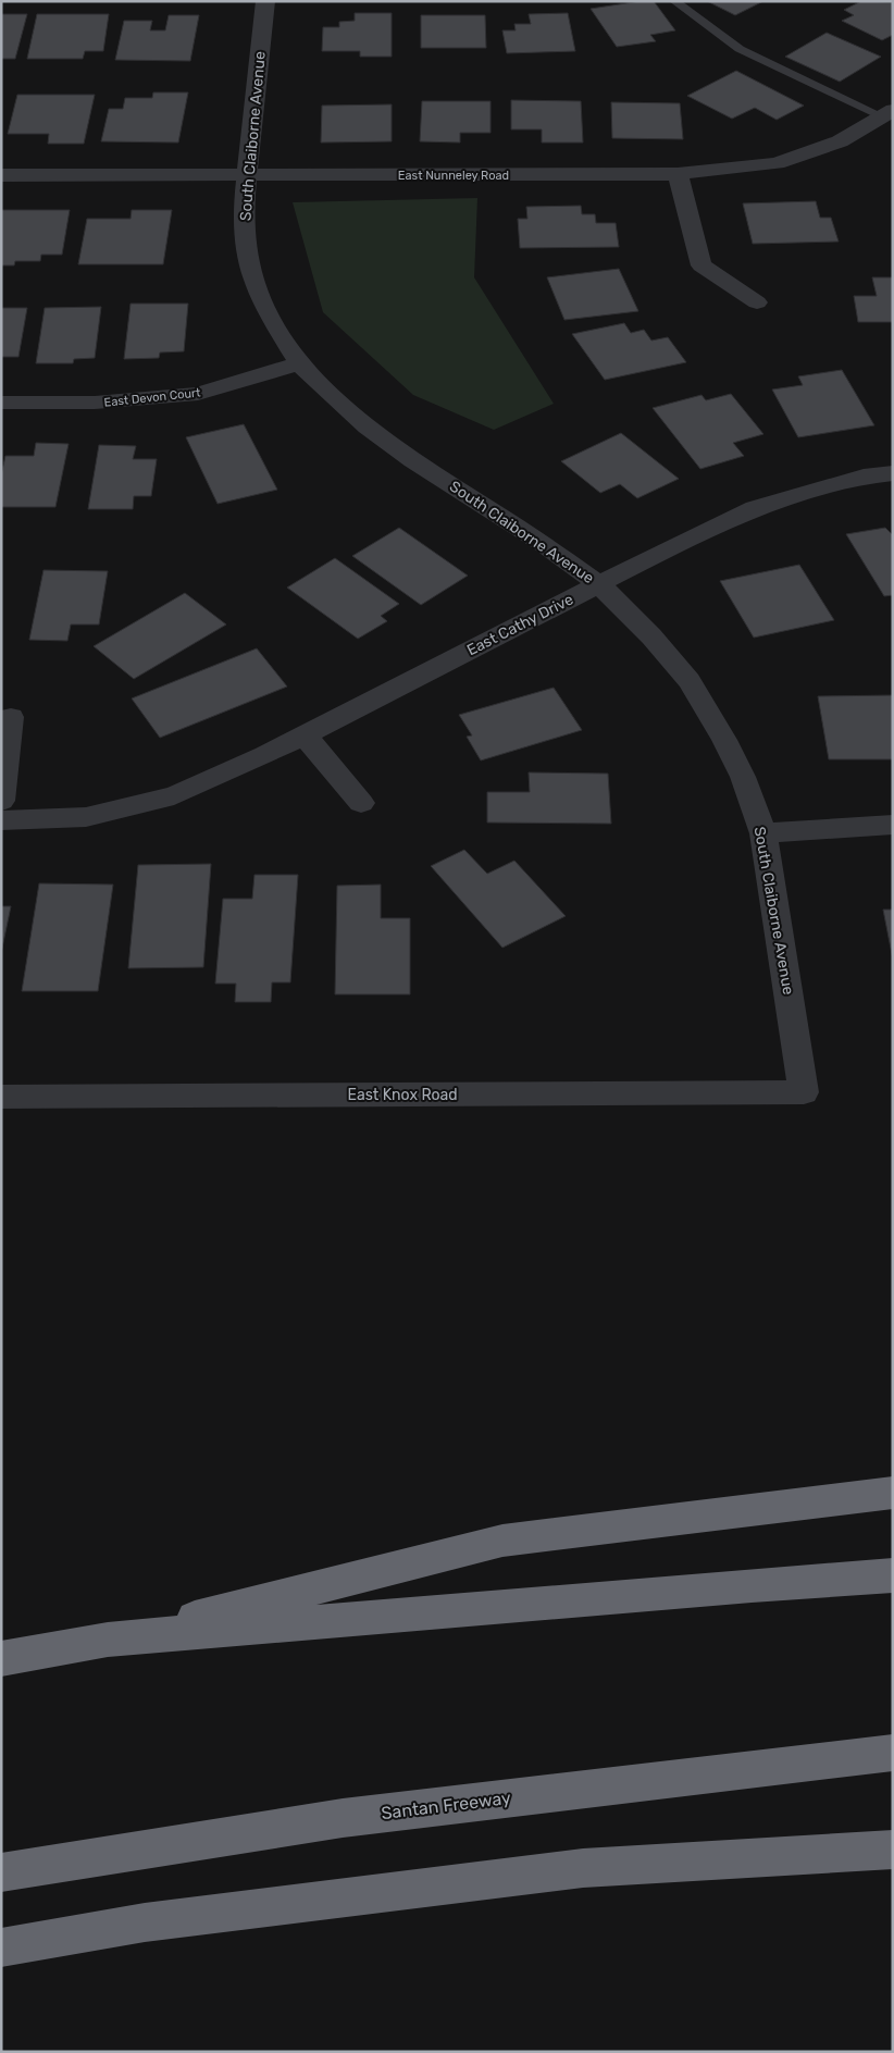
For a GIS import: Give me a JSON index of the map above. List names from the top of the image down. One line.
{"streets":{"highway":["Santan Freeway"],"street":["South Claiborne Avenue","East Nunneley Road","East Devon Court","East Cathy Drive","East Knox Road"]},"crossings":[["South Claiborne Avenue","East Nunneley Road"],["South Claiborne Avenue","East Devon Court"],["South Claiborne Avenue","East Cathy Drive"],["South Claiborne Avenue","East Knox Road"]]}
